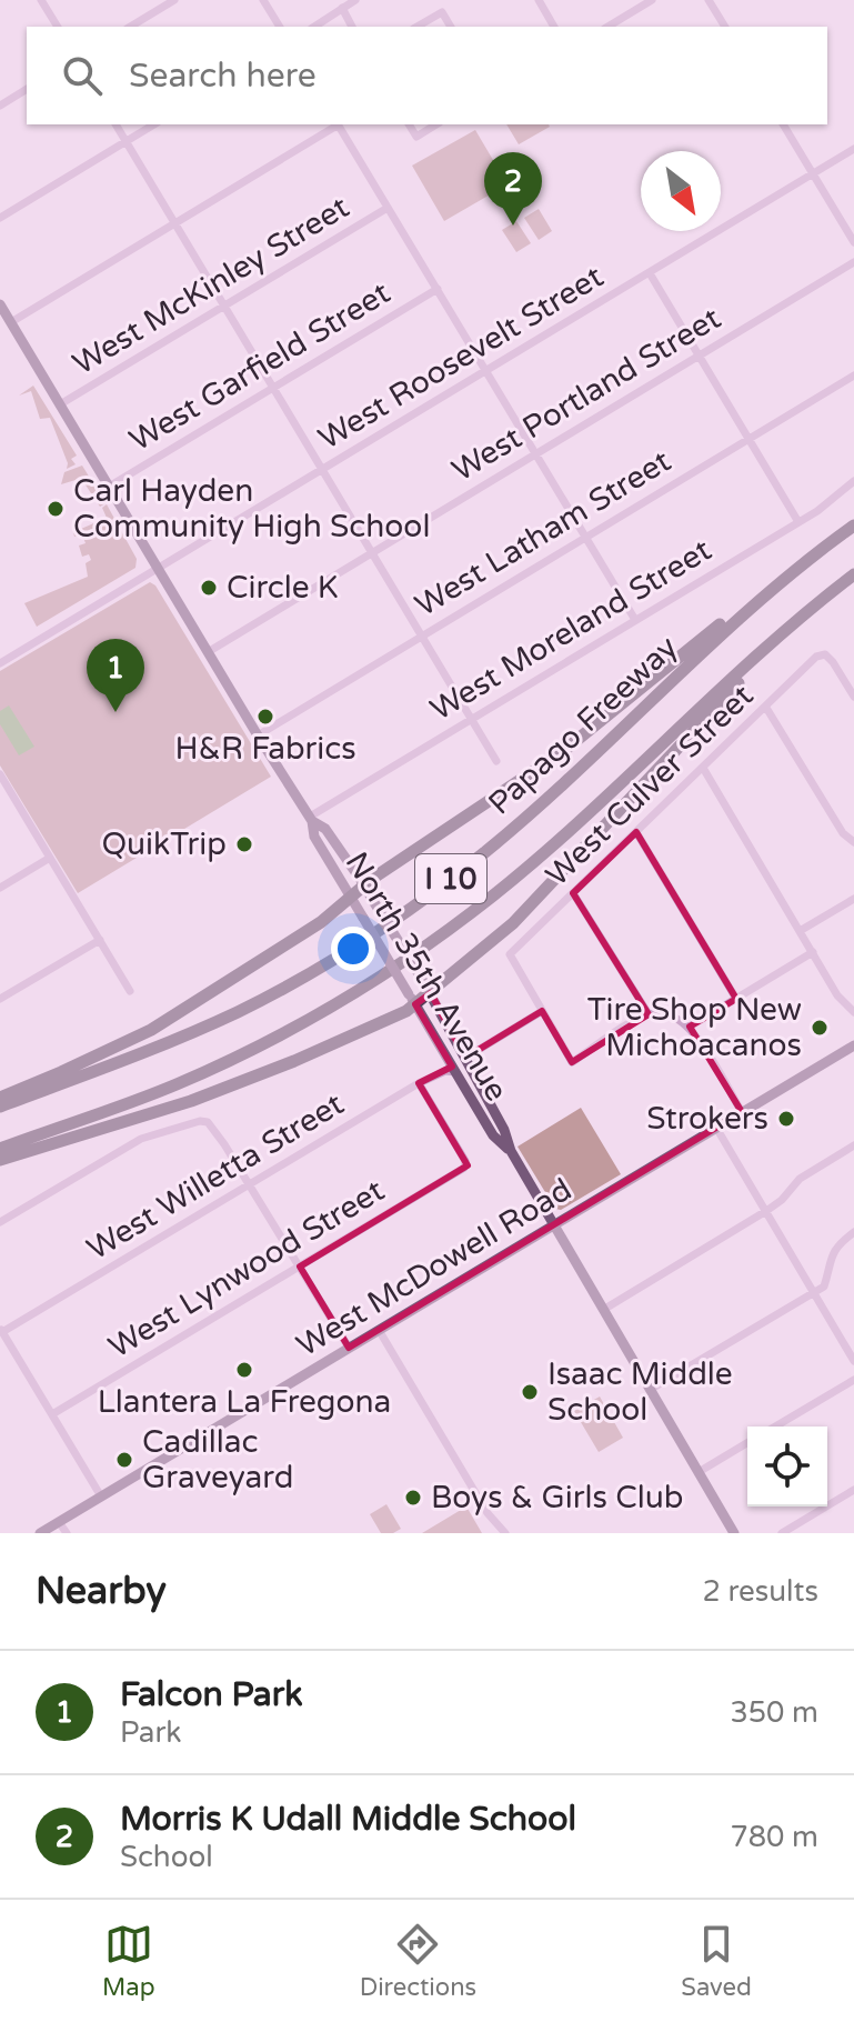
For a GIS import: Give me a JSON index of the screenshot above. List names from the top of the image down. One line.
{"streets":{"highway":["Papago Freeway","I 10"],"main road":["North 35th Avenue","West McDowell Road"],"street":["West McKinley Street","West Roosevelt Street","West Garfield Street","West Portland Street","West Latham Street","West Moreland Street","West Culver Street","West Willetta Street","West Lynwood Street"]},"crossings":[["West McKinley Street","North 35th Avenue"],["West Roosevelt Street","North 35th Avenue"],["West Garfield Street","North 35th Avenue"],["West Portland Street","North 35th Avenue"],["West Latham Street","North 35th Avenue"],["West Moreland Street","North 35th Avenue"],["North 35th Avenue","West Willetta Street"],["North 35th Avenue","West McDowell Road"],["West Willetta Street","West Lynwood Street"]],"places":["Carl Hayden Community High School","Circle K","H&R Fabrics","QuikTrip","Tire Shop New Michoacanos","Strokers","Llantera La Fregona","Isaac Middle School","Cadillac Graveyard","Boys & Girls Club"],"north":"bottom right","page":{"search":"Search here","pins":["2","1"],"heading":["Nearby","2 results"],"list":[{"mark":"1","name":"Falcon Park","note":"Park","value":"350 m"},{"mark":"2","name":"Morris K Udall Middle School","note":"School","value":"780 m"}],"nav":["Map","Directions","Saved"]}}
